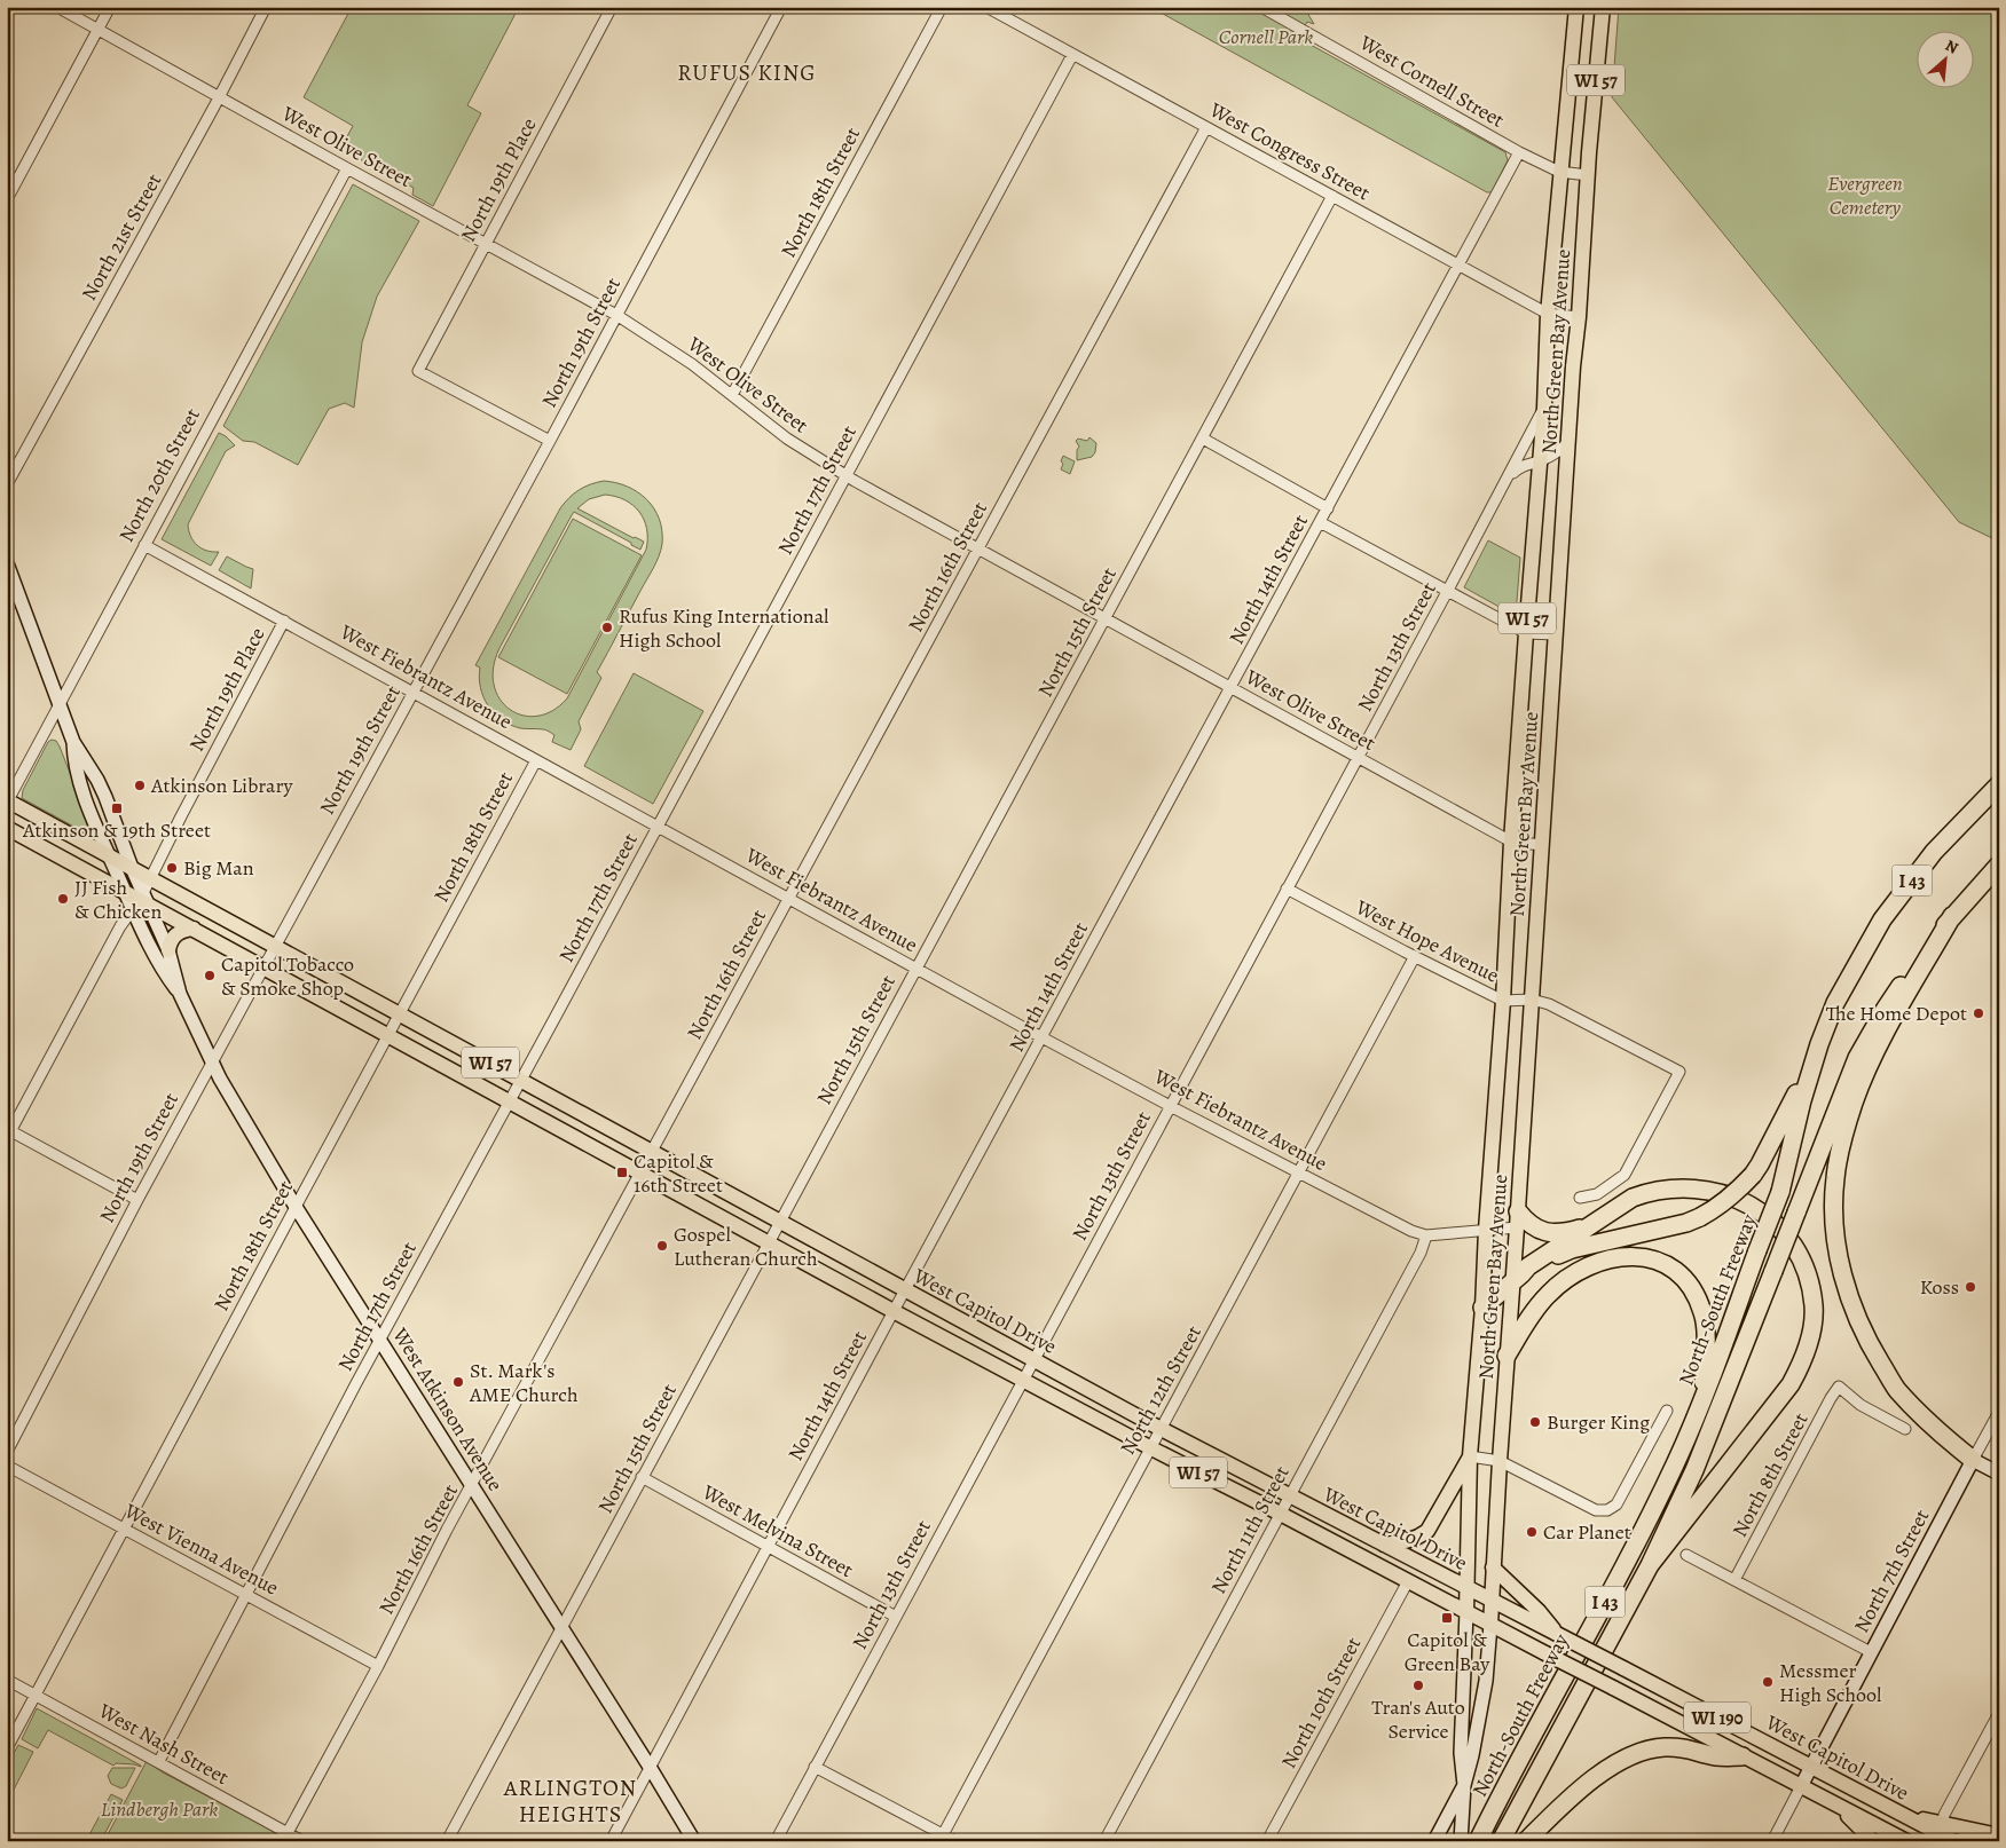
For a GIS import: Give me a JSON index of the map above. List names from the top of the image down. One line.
{"streets":{"highway":["I 43","North-South Freeway"],"main road":["WI 57","North Green Bay Avenue","West Capitol Drive","WI 190"],"street":["West Cornell Street","West Olive Street","West Congress Street","North 19th Place","North 18th Street","North 21st Street","North 19th Street","North 20th Street","North 17th Street","North 16th Street","North 14th Street","North 15th Street","North 13th Street","West Fiebrantz Avenue","West Hope Avenue","North 12th Street","West Atkinson Avenue","North 8th Street","North 11th Street","West Melvina Street","West Vienna Avenue","North 7th Street","North 10th Street","West Nash Street"]},"crossings":[["WI 57","North Green Bay Avenue"],["WI 57","West Capitol Drive"],["West Cornell Street","North Green Bay Avenue"],["West Cornell Street","North 14th Street"],["West Olive Street","North 19th Place"],["West Olive Street","North 18th Street"],["West Olive Street","North 21st Street"],["West Olive Street","North 19th Street"],["West Olive Street","North Green Bay Avenue"],["West Olive Street","North 20th Street"],["West Olive Street","North 17th Street"],["West Olive Street","North 16th Street"],["West Olive Street","North 14th Street"],["West Olive Street","North 15th Street"],["West Olive Street","North 13th Street"],["West Congress Street","North Green Bay Avenue"],["West Congress Street","North 17th Street"],["West Congress Street","North 16th Street"],["West Congress Street","North 14th Street"],["West Congress Street","North 15th Street"],["North 19th Place","North 19th Street"],["North 19th Place","West Fiebrantz Avenue"],["North 19th Place","West Capitol Drive"],["North 19th Place","West Atkinson Avenue"],["North 18th Street","West Fiebrantz Avenue"],["North 18th Street","West Capitol Drive"],["North 18th Street","West Atkinson Avenue"],["North 18th Street","West Vienna Avenue"],["North 18th Street","West Nash Street"],["North 19th Street","West Fiebrantz Avenue"],["North 19th Street","West Capitol Drive"],["North 19th Street","West Atkinson Avenue"],["North Green Bay Avenue","North 13th Street"],["North Green Bay Avenue","West Fiebrantz Avenue"],["North Green Bay Avenue","West Hope Avenue"],["North Green Bay Avenue","West Capitol Drive"],["North 20th Street","West Fiebrantz Avenue"],["North 20th Street","West Capitol Drive"],["North 20th Street","West Atkinson Avenue"],["North 17th Street","West Fiebrantz Avenue"],["North 17th Street","West Capitol Drive"],["North 17th Street","West Atkinson Avenue"],["North 17th Street","West Vienna Avenue"],["North 17th Street","West Nash Street"],["North 16th Street","West Fiebrantz Avenue"],["North 16th Street","West Capitol Drive"],["North 16th Street","West Atkinson Avenue"],["North 16th Street","West Vienna Avenue"],["North 16th Street","West Nash Street"],["North 14th Street","West Fiebrantz Avenue"],["North 14th Street","West Capitol Drive"],["North 14th Street","West Atkinson Avenue"],["North 14th Street","West Melvina Street"],["North 15th Street","West Fiebrantz Avenue"],["North 15th Street","West Capitol Drive"],["North 15th Street","West Atkinson Avenue"],["North 15th Street","West Melvina Street"],["North 13th Street","West Fiebrantz Avenue"],["North 13th Street","West Hope Avenue"],["North 13th Street","West Capitol Drive"],["North 13th Street","West Melvina Street"],["West Fiebrantz Avenue","North 12th Street"],["West Fiebrantz Avenue","North 11th Street"],["West Hope Avenue","North 12th Street"],["West Capitol Drive","North 12th Street"],["West Capitol Drive","West Atkinson Avenue"],["West Capitol Drive","North 11th Street"],["West Capitol Drive","North 7th Street"],["West Capitol Drive","North 10th Street"]],"districts":["RUFUS KING","ARLINGTON HEIGHTS"],"parks":["Cornell Park","Evergreen Cemetery","Lindbergh Park"],"places":{"other":["Rufus King International High School","Atkinson Library","Big Man","JJ Fish & Chicken","Capitol Tobacco & Smoke Shop","The Home Depot","Gospel Lutheran Church","Koss","St. Mark's AME Church","Burger King","Car Planet","Messmer High School","Tran's Auto Service"],"transit":["Atkinson & 19th Street","Capitol & 16th Street","Capitol & Green Bay"]},"north":"top right"}
